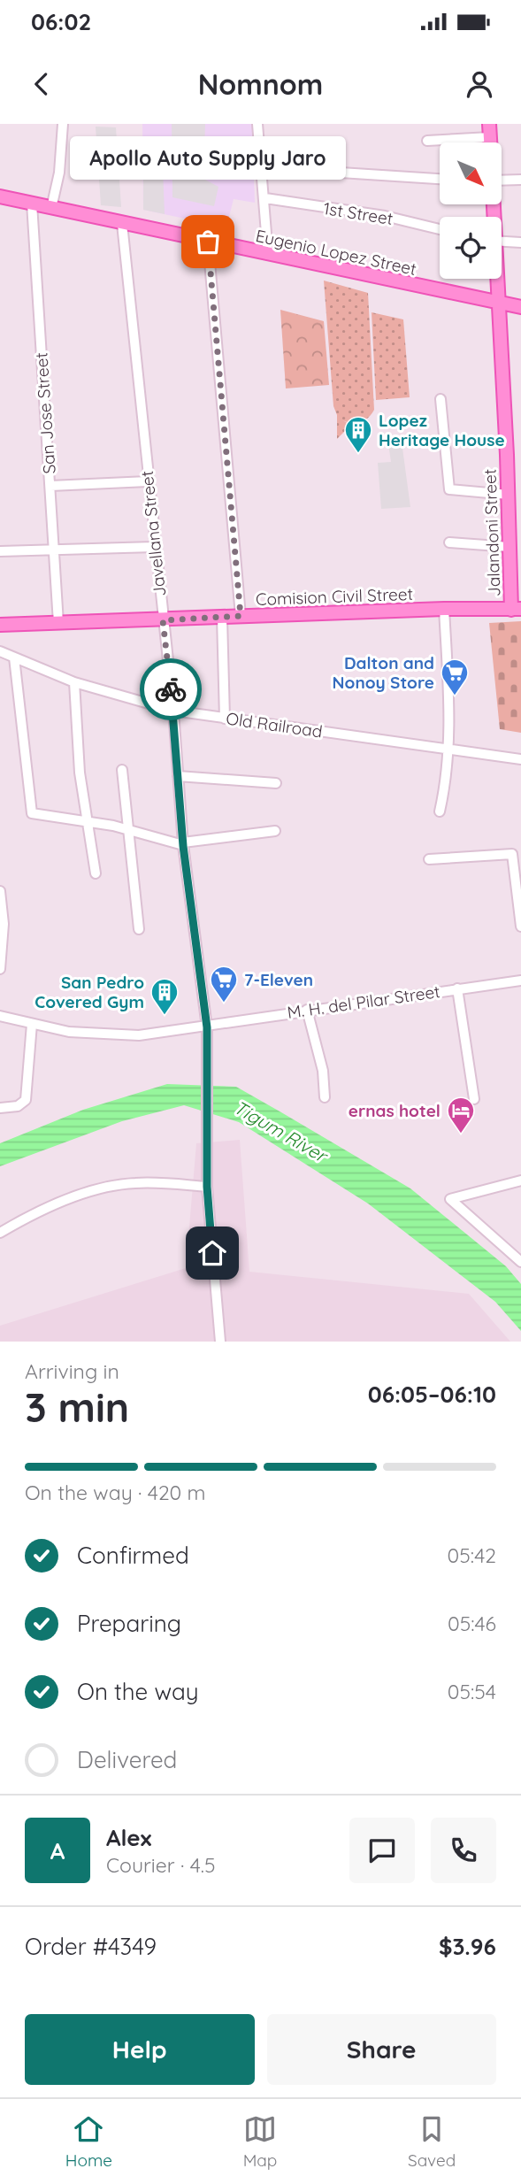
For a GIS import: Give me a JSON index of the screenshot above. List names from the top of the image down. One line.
{"streets":{"main road":["Eugenio Lopez Street","Jalandoni Street","Comision Civil Street"],"street":["1st Street","San Jose Street","Javellana Street","Old Railroad","M. H. del Pilar Street"]},"crossings":[["Eugenio Lopez Street","San Jose Street"],["Eugenio Lopez Street","Jalandoni Street"],["Eugenio Lopez Street","Javellana Street"],["San Jose Street","Comision Civil Street"],["Jalandoni Street","Comision Civil Street"],["Javellana Street","Comision Civil Street"],["Javellana Street","Old Railroad"],["Javellana Street","M. H. del Pilar Street"]],"water":["Tigum River"],"places":{"other":["Apollo Auto Supply Jaro"],"building":["Lopez Heritage House","San Pedro Covered Gym"],"supermarket":["Dalton and Nonoy Store","7-Eleven"],"hotel":["ernas hotel"]},"north":"bottom right","page":{"status":"06:02","header":"Nomnom","bubble":"Apollo Auto Supply Jaro","heading":["3 min","Arriving in","06:05–06:10"],"panel":["Alex","Courier · 4.5","Order #4349","$3.96"],"bar":"On the way · 420 m","list":[["Confirmed","05:42"],["Preparing","05:46"],["On the way","05:54"],"Delivered"],"round":"A","buttons":["Help","Share"],"tabs":["Home","Map","Saved"]}}
